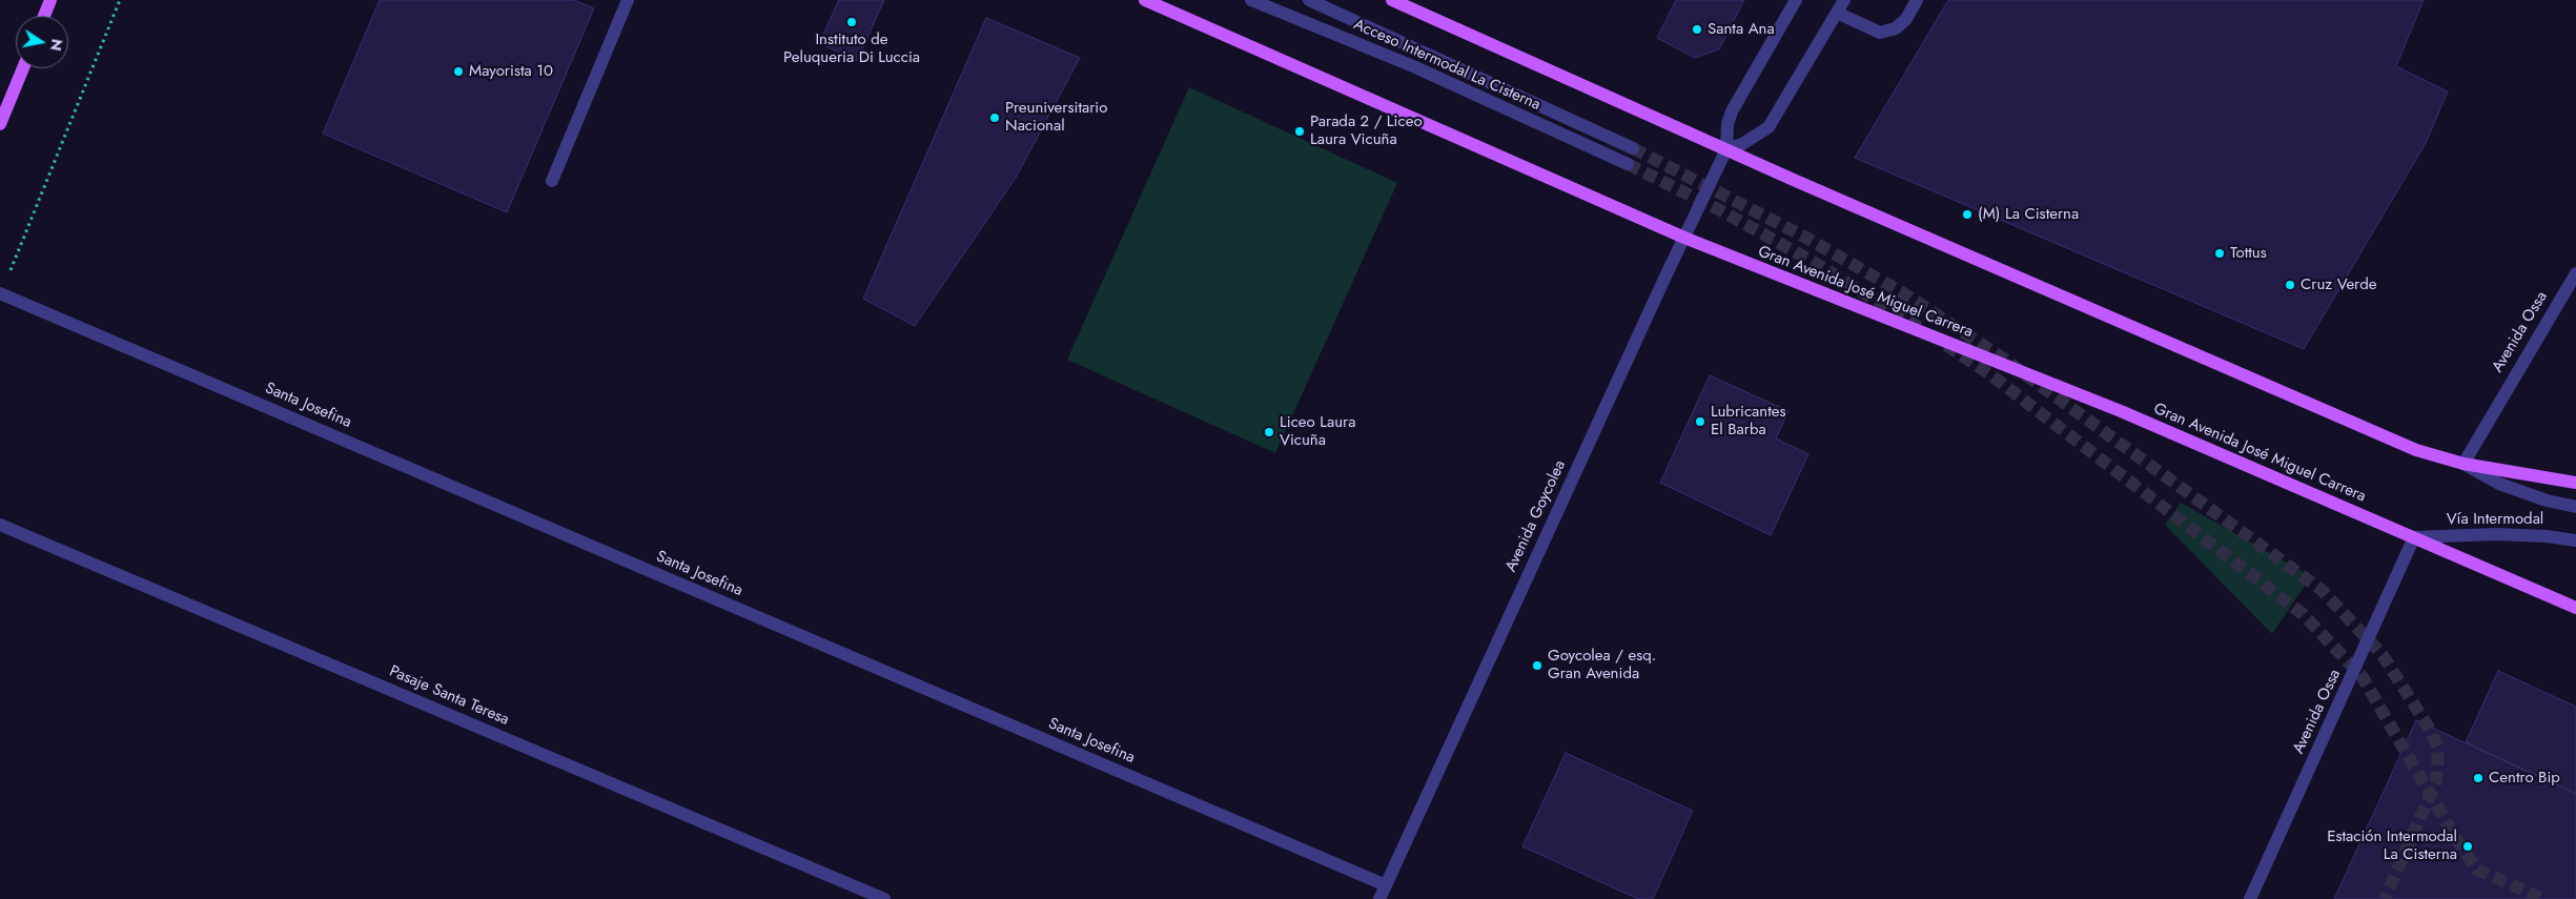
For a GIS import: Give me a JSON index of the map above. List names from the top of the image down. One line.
{"streets":{"main road":["Gran Avenida José Miguel Carrera"],"street":["Acceso Intermodal La Cisterna","Avenida Ossa","Santa Josefina","Avenida Goycolea","Vía Intermodal","Pasaje Santa Teresa"]},"crossings":[["Gran Avenida José Miguel Carrera","Avenida Ossa"],["Gran Avenida José Miguel Carrera","Avenida Goycolea"],["Gran Avenida José Miguel Carrera","Vía Intermodal"],["Avenida Ossa","Vía Intermodal"],["Santa Josefina","Avenida Goycolea"]],"places":["Instituto de Peluqueria Di Luccia","Santa Ana","Mayorista 10","Preuniversitario Nacional","Parada 2 / Liceo Laura Vicuña","(M) La Cisterna","Tottus","Cruz Verde","Lubricantes El Barba","Liceo Laura Vicuña","Goycolea / esq. Gran Avenida","Centro Bip","Estación Intermodal La Cisterna"],"north":"right"}
